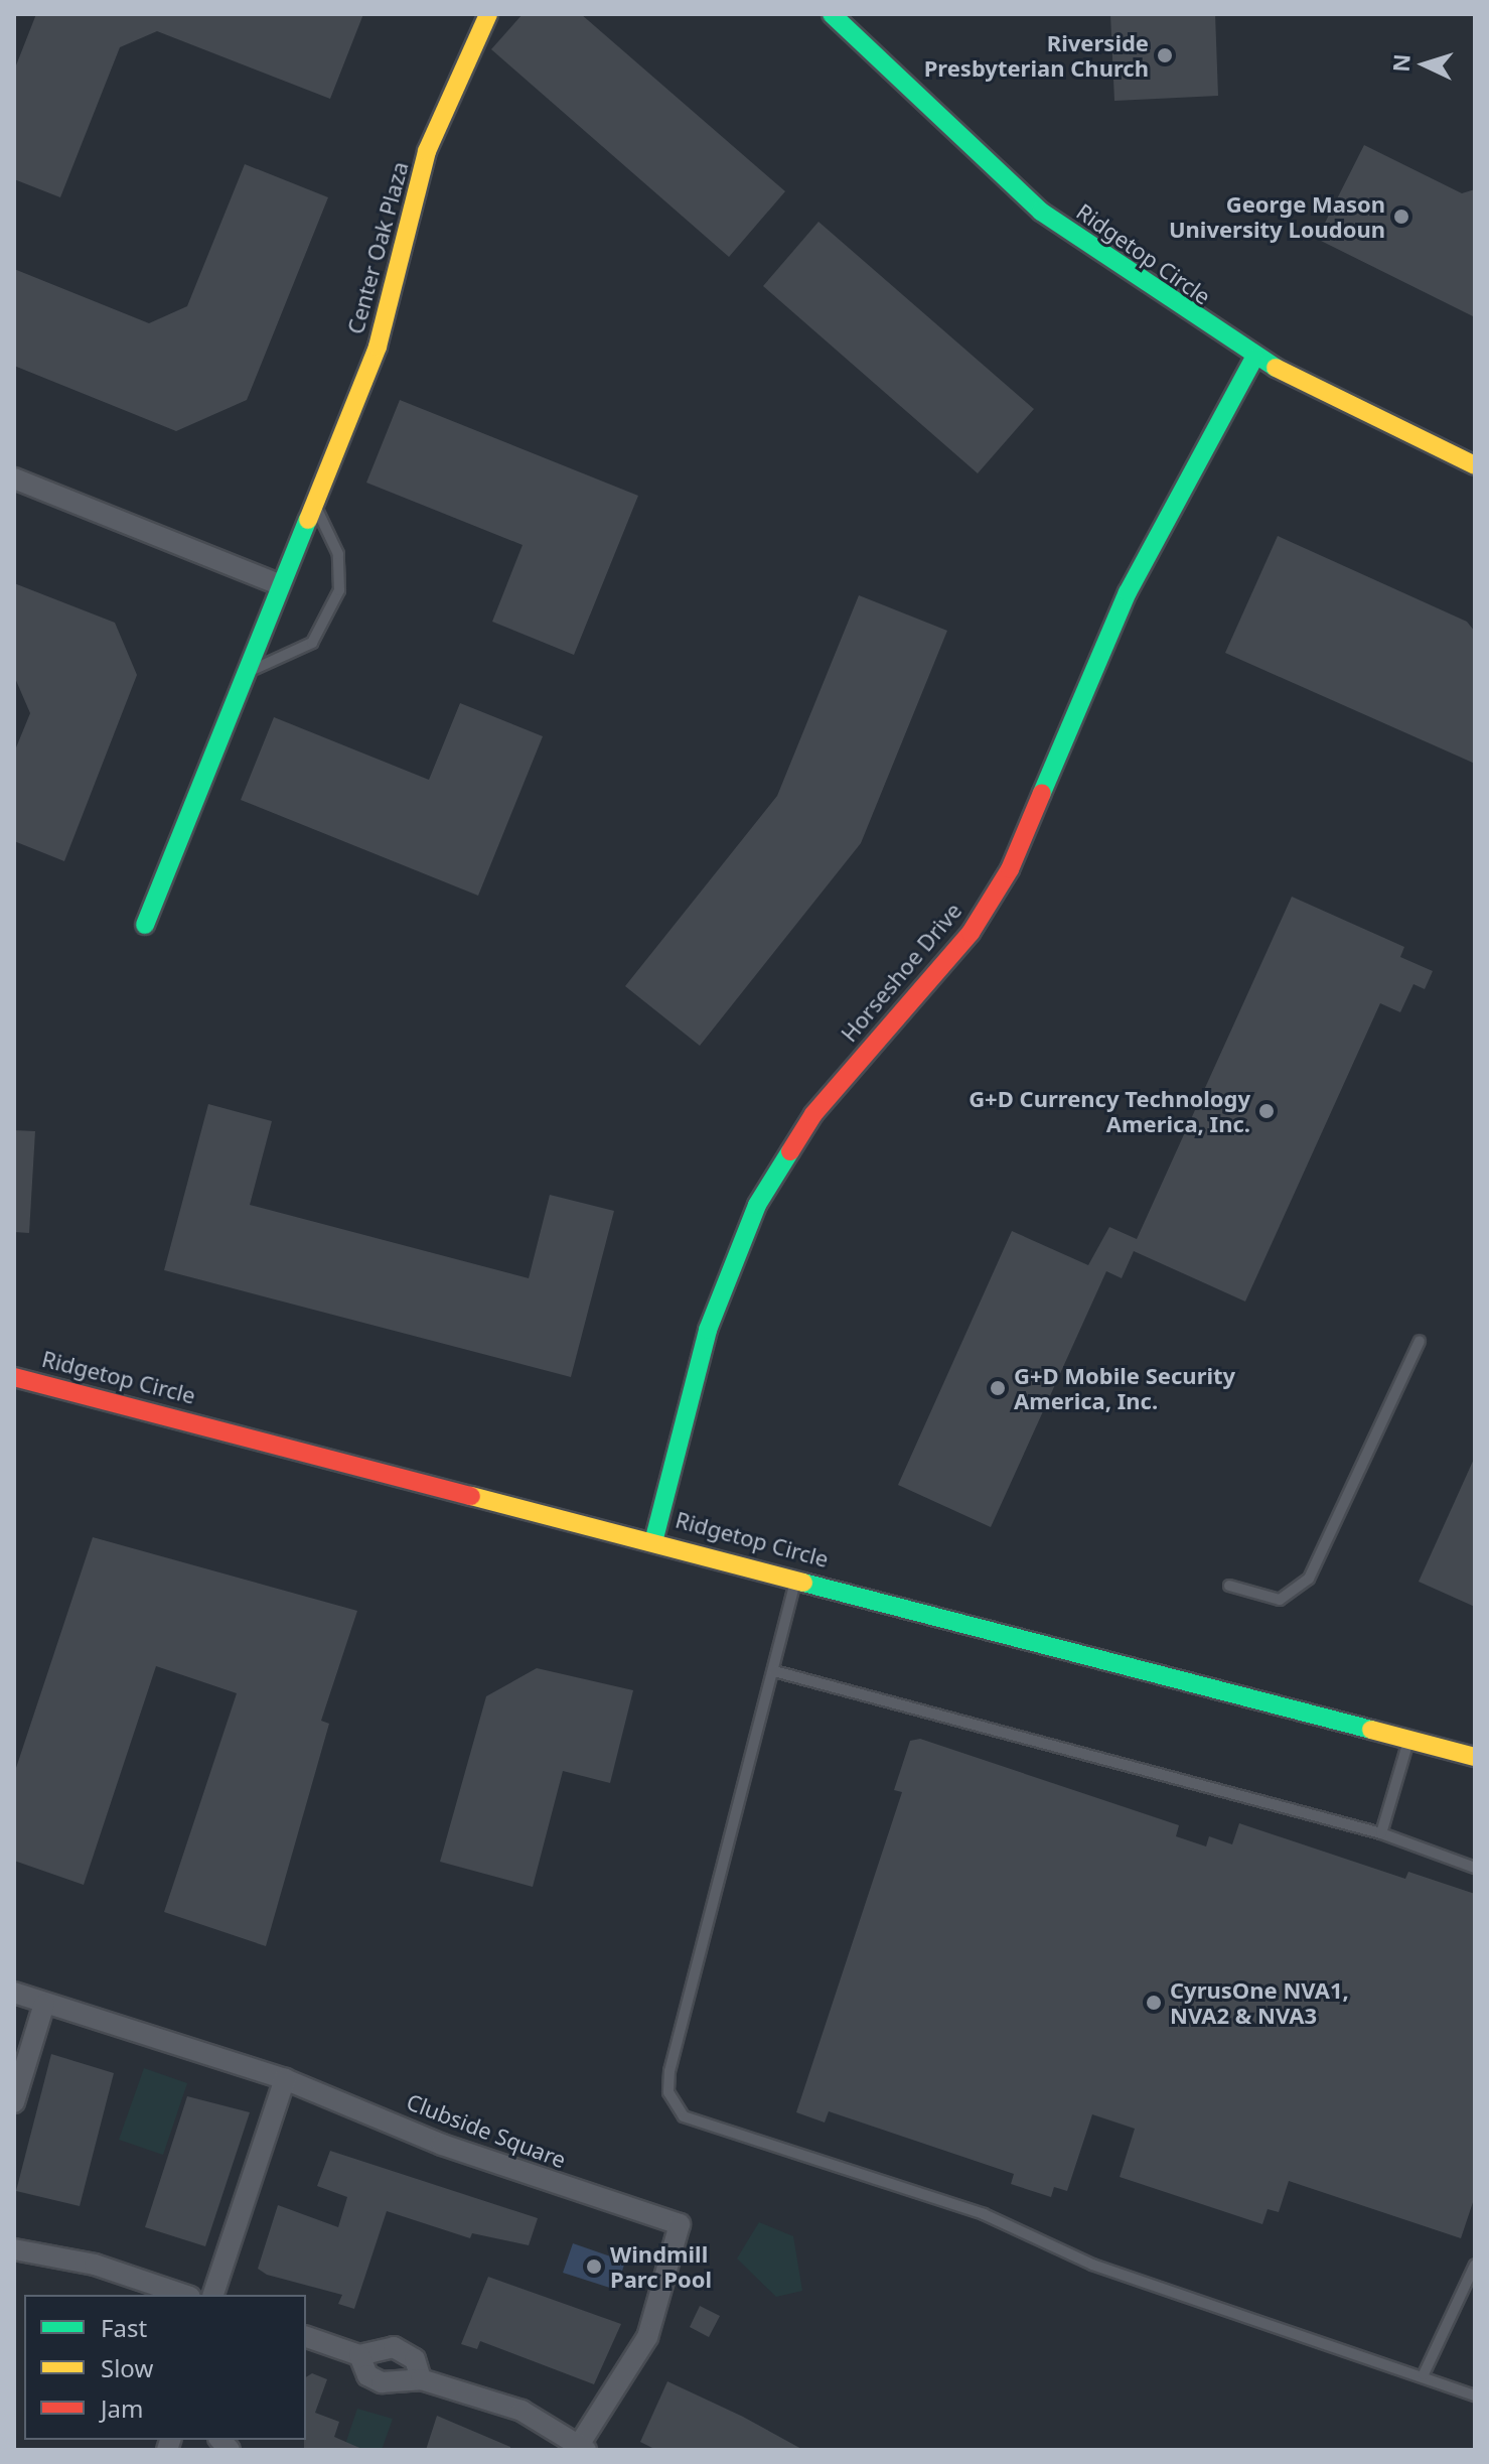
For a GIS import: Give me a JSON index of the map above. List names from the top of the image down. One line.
{"streets":{"street":["Center Oak Plaza","Ridgetop Circle","Horseshoe Drive","Clubside Square"]},"crossings":[["Ridgetop Circle","Horseshoe Drive"]],"places":["Riverside Presbyterian Church","George Mason University Loudoun","G+D Currency Technology America, Inc.","G+D Mobile Security America, Inc.","CyrusOne NVA1, NVA2 & NVA3","Windmill Parc Pool"],"legend":["Fast","Slow","Jam"],"north":"left"}
